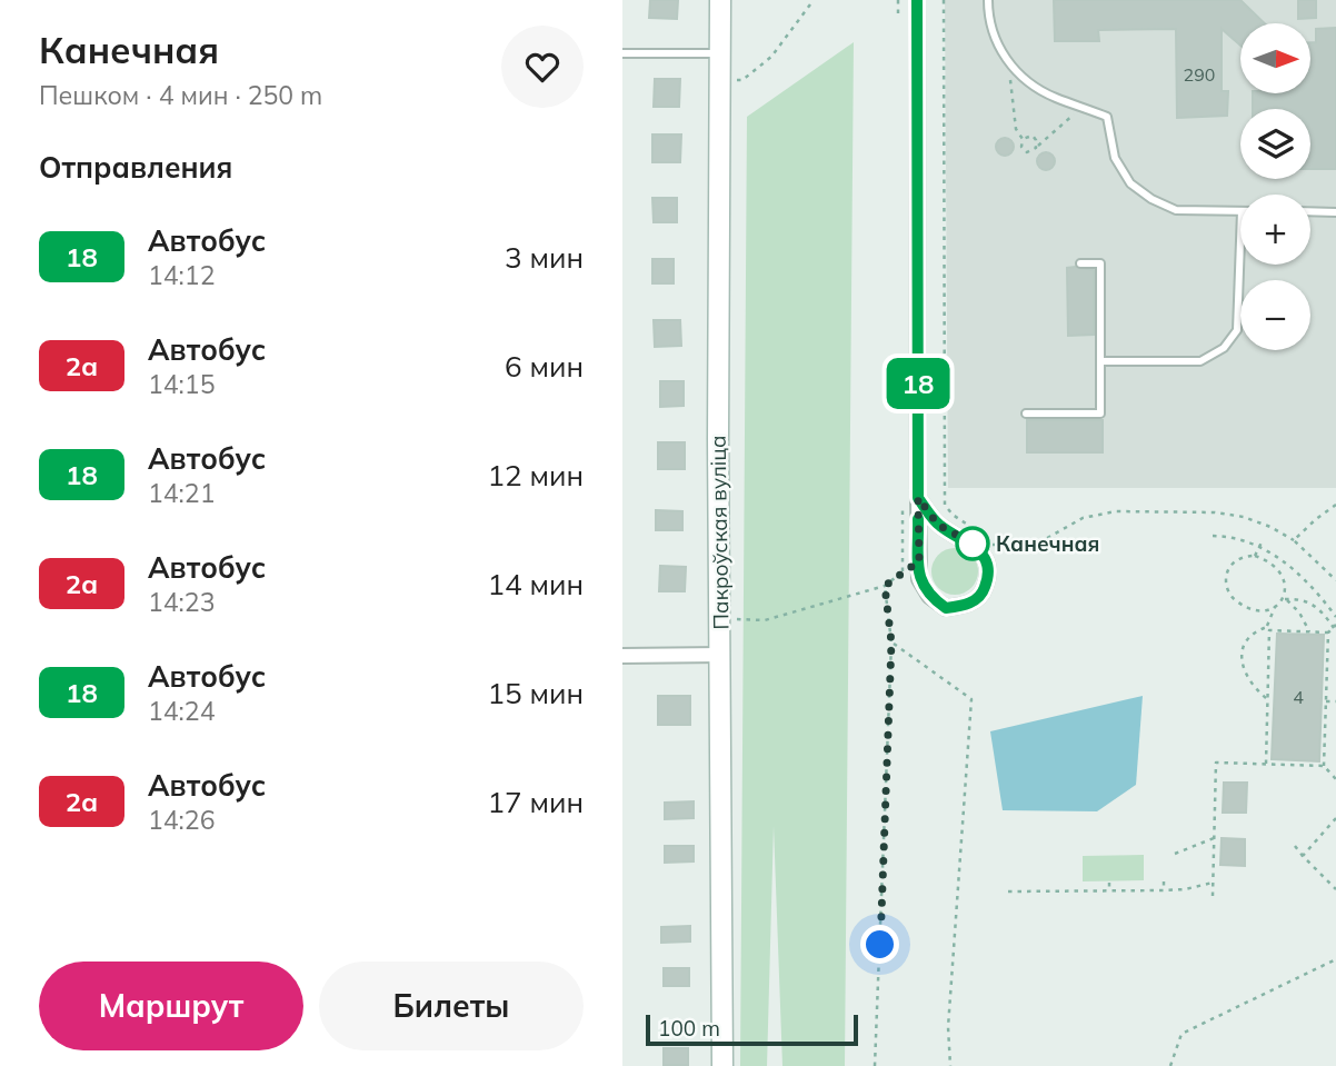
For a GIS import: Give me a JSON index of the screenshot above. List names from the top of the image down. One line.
{"streets":{"street":["Пакроўская вуліца"]},"places":["Канечная"],"lines":["bus line 18"],"house_numbers":["290","4"],"scale_bar":"100 m","north":"right","page":{"heading":[["Канечная","Пешком · 4 мин · 250 m"],"Отправления"],"on_map":"18","map_buttons":["+","−"],"list":[{"mark":"18","name":"Автобус","note":"14:12","value":"3 мин"},{"mark":"2а","name":"Автобус","note":"14:15","value":"6 мин"},{"mark":"18","name":"Автобус","note":"14:21","value":"12 мин"},{"mark":"2а","name":"Автобус","note":"14:23","value":"14 мин"},{"mark":"18","name":"Автобус","note":"14:24","value":"15 мин"},{"mark":"2а","name":"Автобус","note":"14:26","value":"17 мин"}],"buttons":["Маршрут","Билеты"],"scale":"100 m"}}
